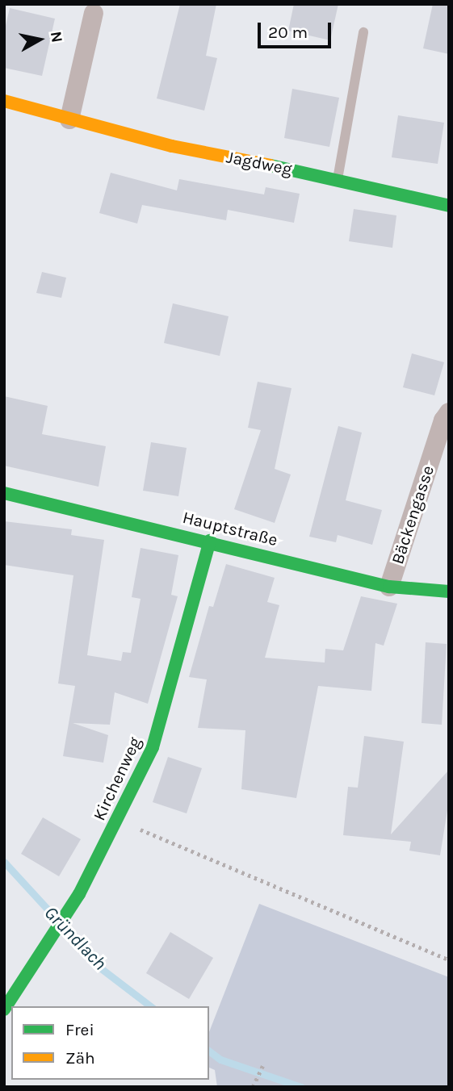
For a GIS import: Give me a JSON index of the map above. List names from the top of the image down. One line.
{"streets":{"street":["Jagdweg","Bäckengasse","Hauptstraße","Kirchenweg"]},"crossings":[["Bäckengasse","Hauptstraße"],["Hauptstraße","Kirchenweg"]],"water":["Gründlach"],"legend":["Frei","Zäh"],"scale_bar":"20 m","north":"right"}
